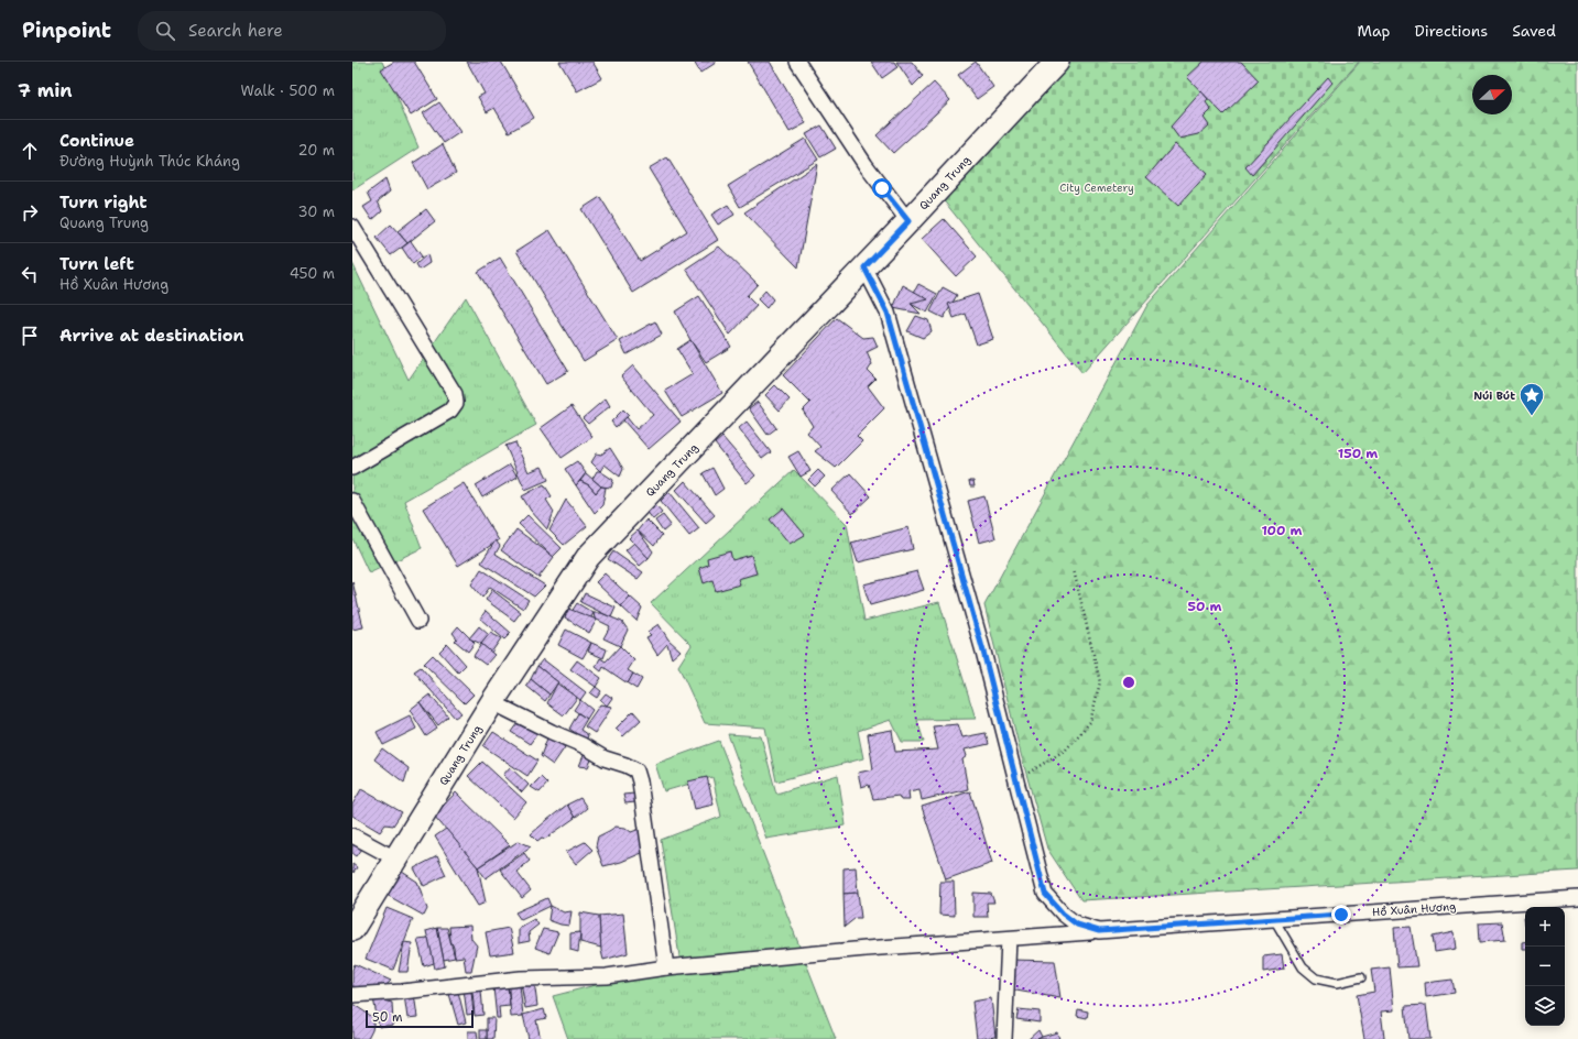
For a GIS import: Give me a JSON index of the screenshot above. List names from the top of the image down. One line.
{"streets":{"main road":["Quang Trung"],"street":["Hồ Xuân Hương"]},"crossings":[["Quang Trung","Hồ Xuân Hương"]],"parks":["City Cemetery"],"places":{"place":["Núi Bút"]},"scale_bar":"50 m","north":"right","page":{"header":"Pinpoint","search":"Search here","nav":["Map","Directions","Saved"],"heading":["7 min","Walk · 500 m"],"list":[["Continue","Đường Huỳnh Thúc Kháng","20 m"],["Turn right","Quang Trung","30 m"],["Turn left","Hồ Xuân Hương","450 m"],"Arrive at destination"],"map_buttons":["+","−"],"scale":"50 m"},"rings":["150 m","100 m","50 m"]}
